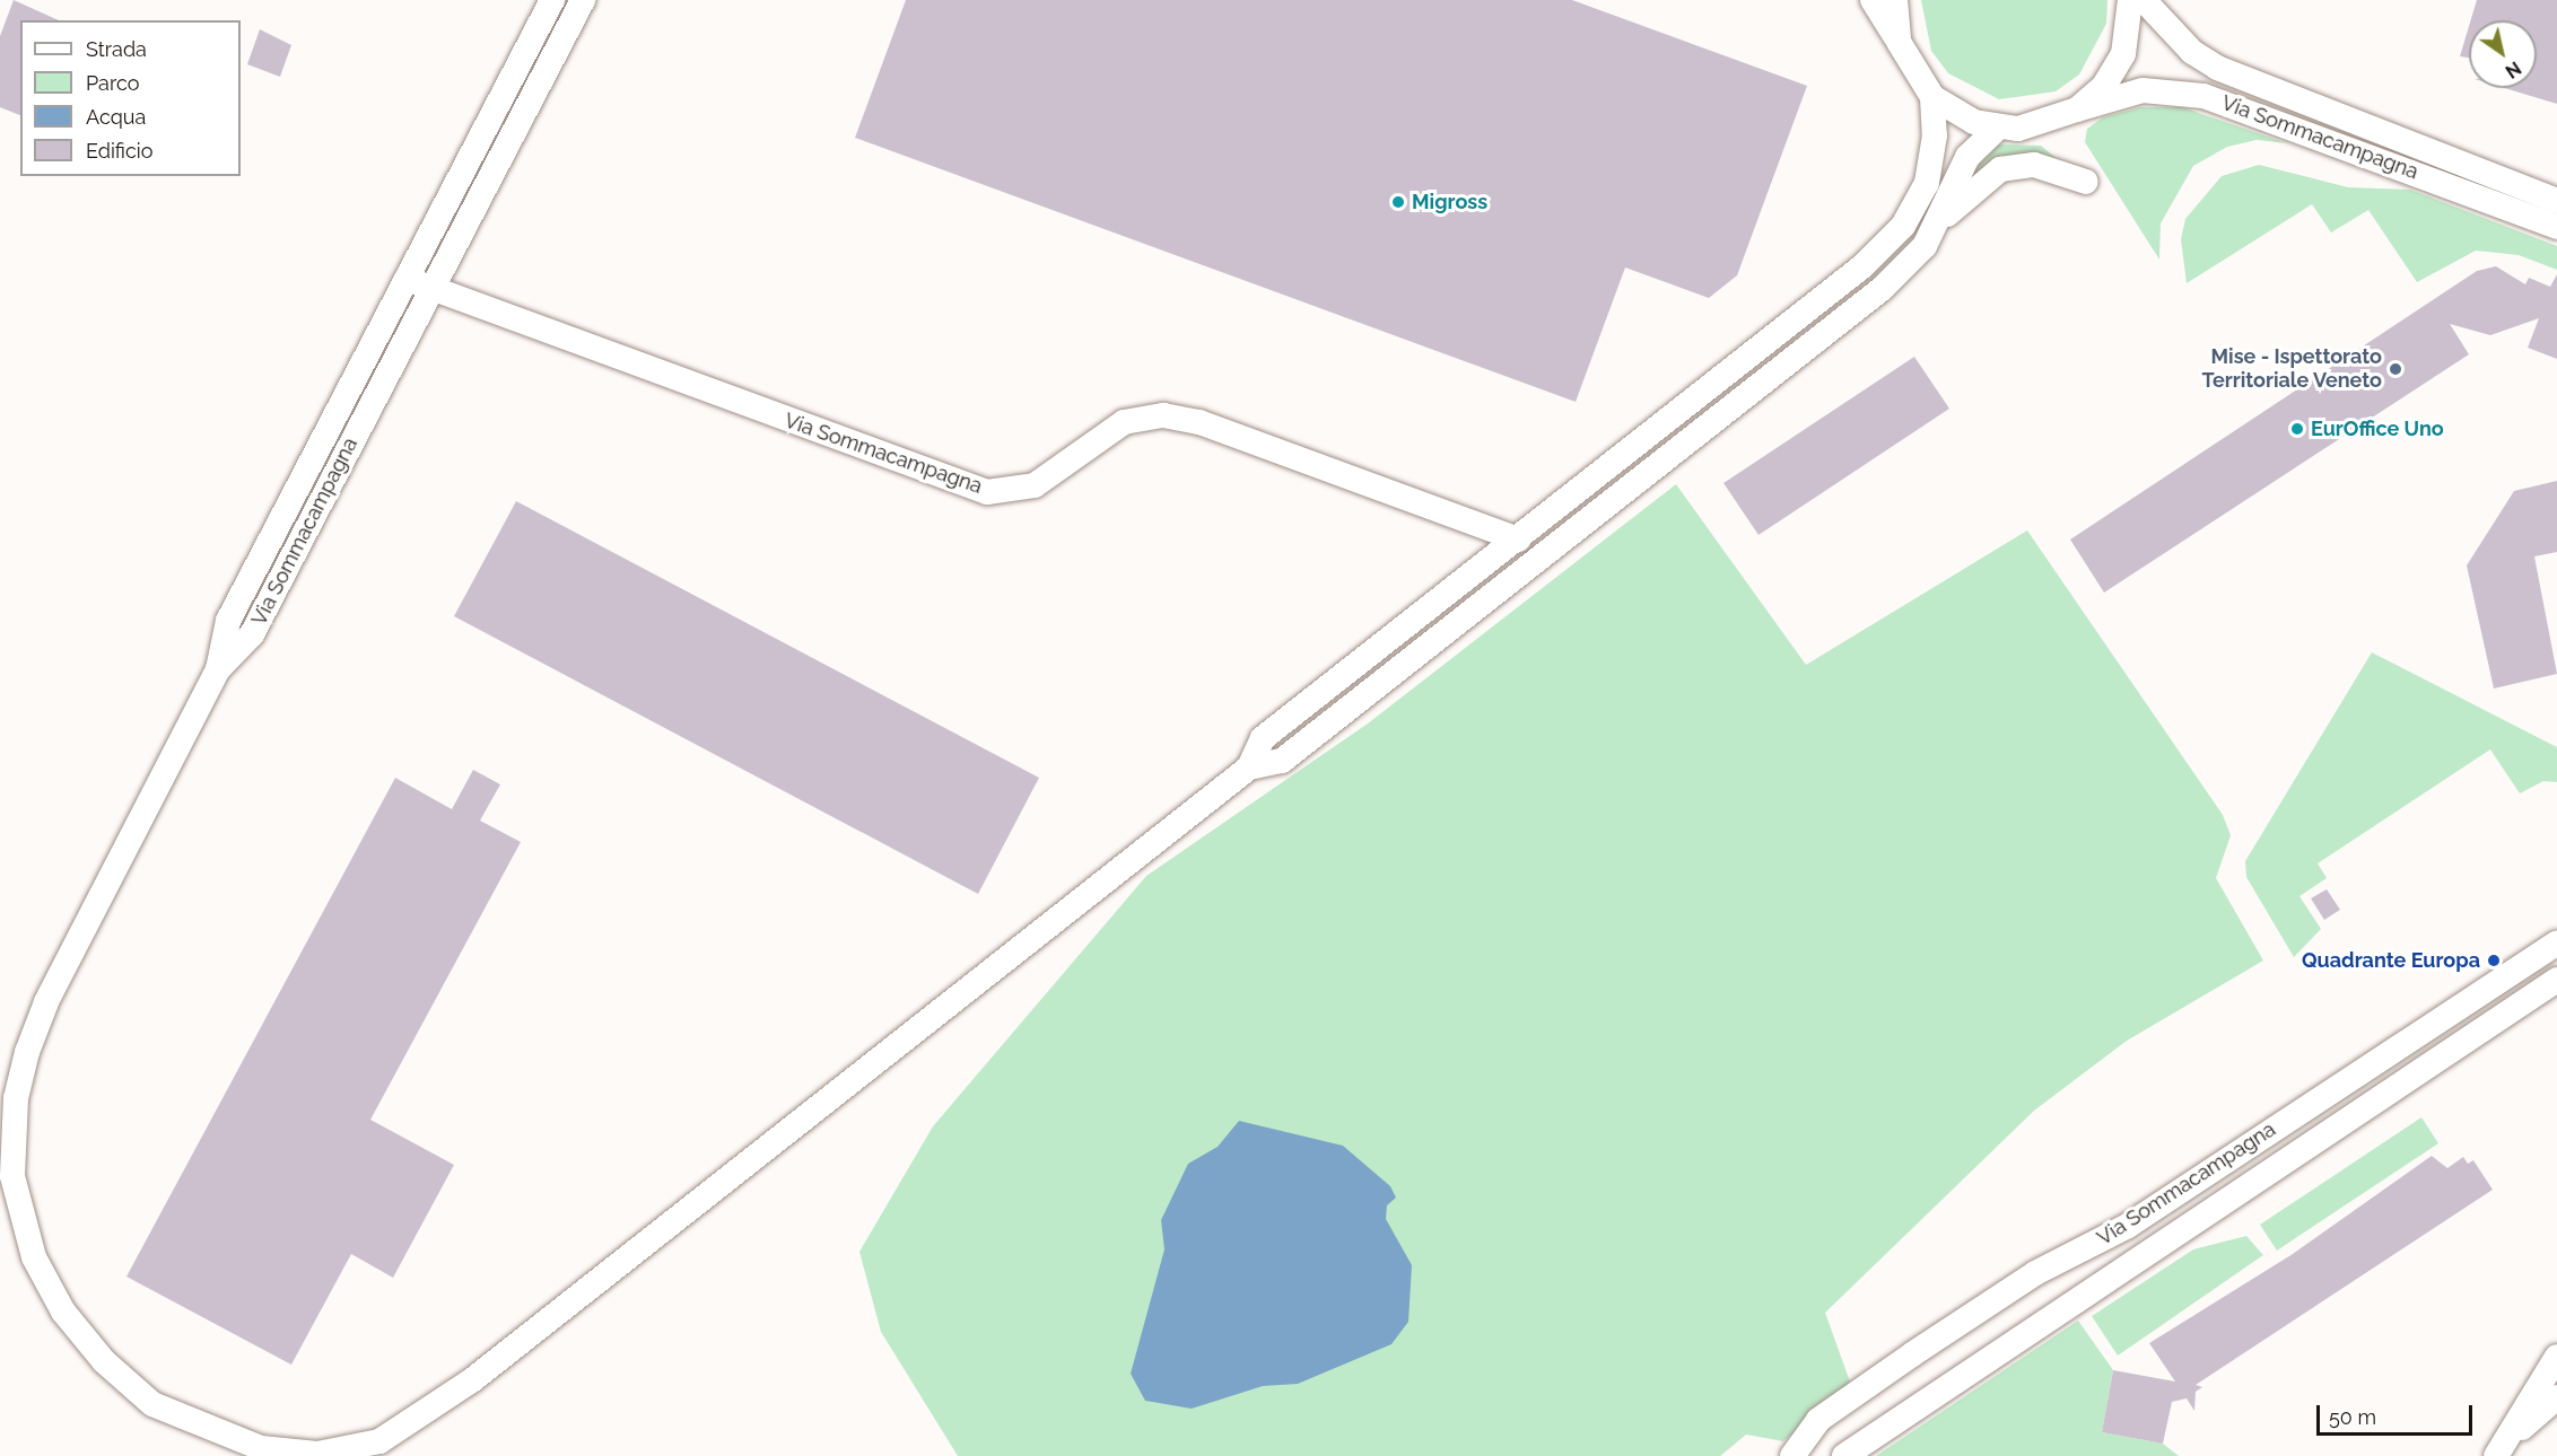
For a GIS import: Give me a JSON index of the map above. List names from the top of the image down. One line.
{"streets":{"street":["Via Sommacampagna"]},"places":["Migross","Mise - Ispettorato Territoriale Veneto","EurOffice Uno","Quadrante Europa"],"legend":["Strada","Parco","Acqua","Edificio"],"scale_bar":"50 m","north":"bottom right"}
